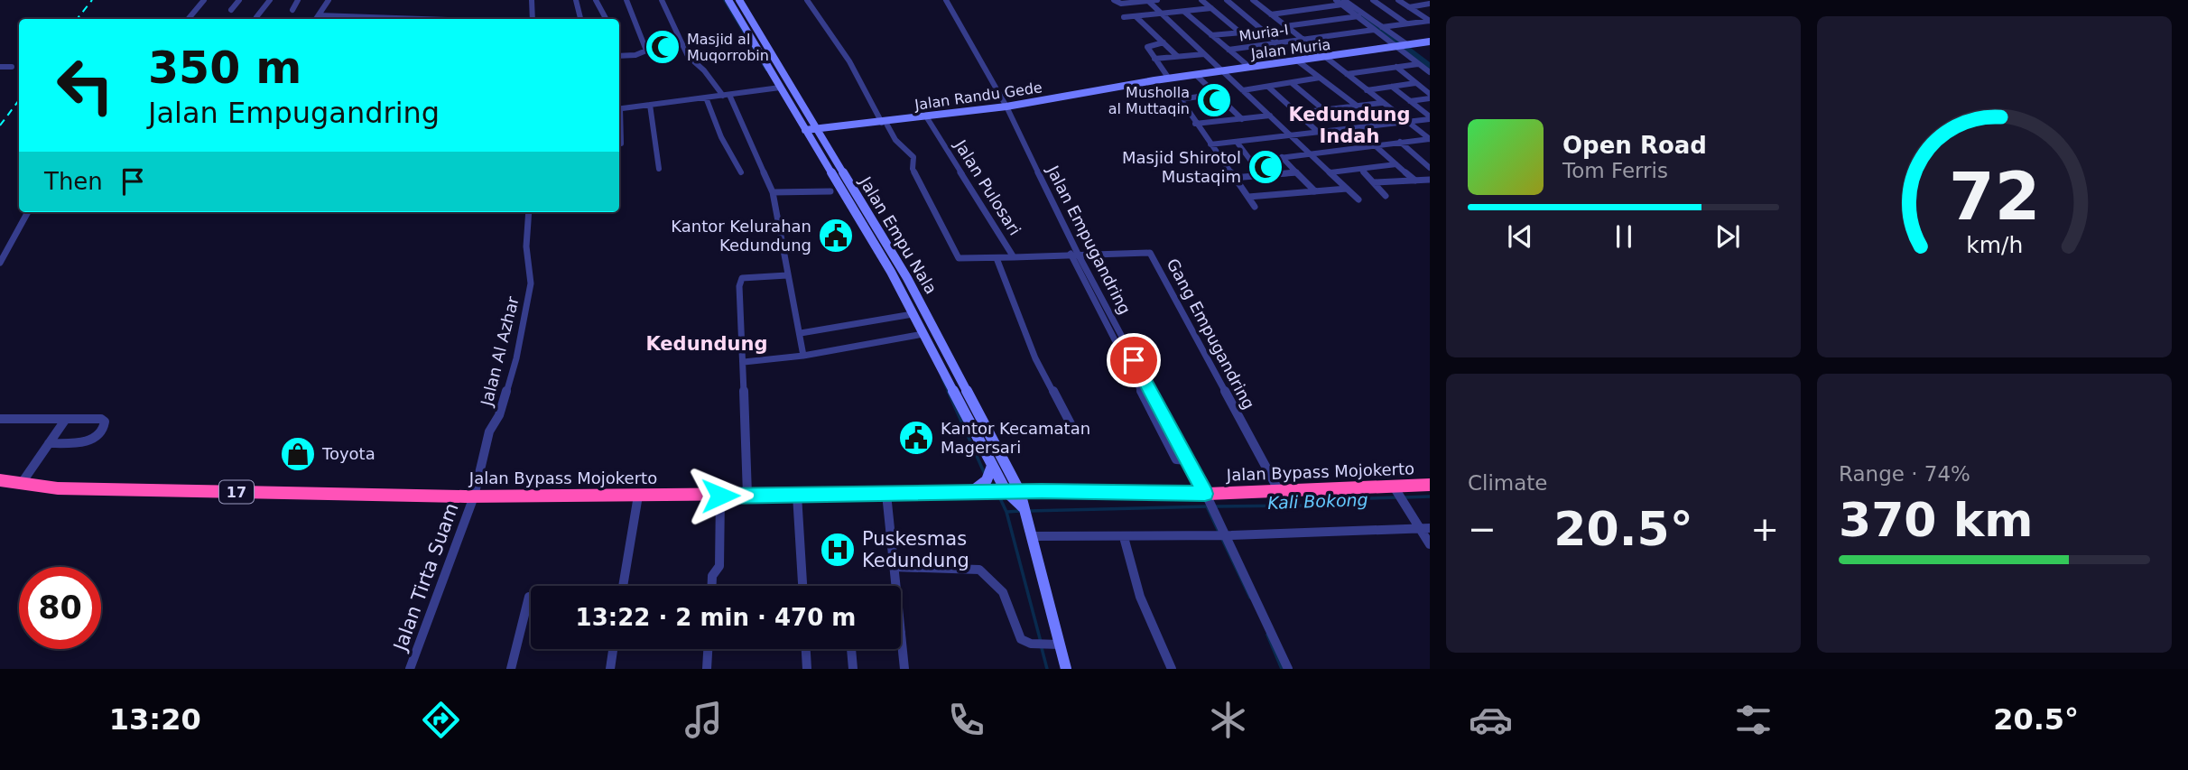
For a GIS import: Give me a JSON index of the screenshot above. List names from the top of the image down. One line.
{"streets":{"highway":["Jalan Bypass Mojokerto","17"],"main road":["Jalan Muria","Jalan Randu Gede","Jalan Empu Nala"],"street":["Muria-I","Jalan Pulosari","Jalan Empugandring","Gang Empugandring","Jalan Al Azhar","Jalan Tirta Suam"]},"crossings":[["Jalan Muria","Jalan Randu Gede"],["Jalan Randu Gede","Jalan Pulosari"],["Jalan Randu Gede","Jalan Empu Nala"],["Jalan Randu Gede","Jalan Empugandring"],["Jalan Pulosari","Jalan Empugandring"],["Jalan Pulosari","Gang Empugandring"],["Jalan Empu Nala","Jalan Bypass Mojokerto"],["Jalan Empugandring","Gang Empugandring"],["Jalan Empugandring","Jalan Bypass Mojokerto"],["Gang Empugandring","Jalan Bypass Mojokerto"],["Jalan Al Azhar","Jalan Bypass Mojokerto"],["Jalan Al Azhar","Jalan Tirta Suam"],["Jalan Bypass Mojokerto","Jalan Tirta Suam"]],"districts":["Kedundung Indah","Kedundung"],"water":["Kali Bokong"],"places":{"mosque":["Masjid al Muqorrobin","Musholla al Muttaqin","Masjid Shirotol Mustaqim"],"public building":["Kantor Kelurahan Kedundung","Kantor Kecamatan Magersari"],"shop":["Toyota"],"hospital":["Puskesmas Kedundung"]},"page":{"turn":["350 m","Jalan Empugandring"],"song":["Open Road","Tom Ferris"],"then":"Then","tile":["Climate",["Range · 74%","370 km"]],"heat":["−","20.5°","+"],"limit":"80","trip":"13:22 · 2 min · 470 m","tabs":["13:20","20.5°"],"gauge":["72","km/h"]}}
